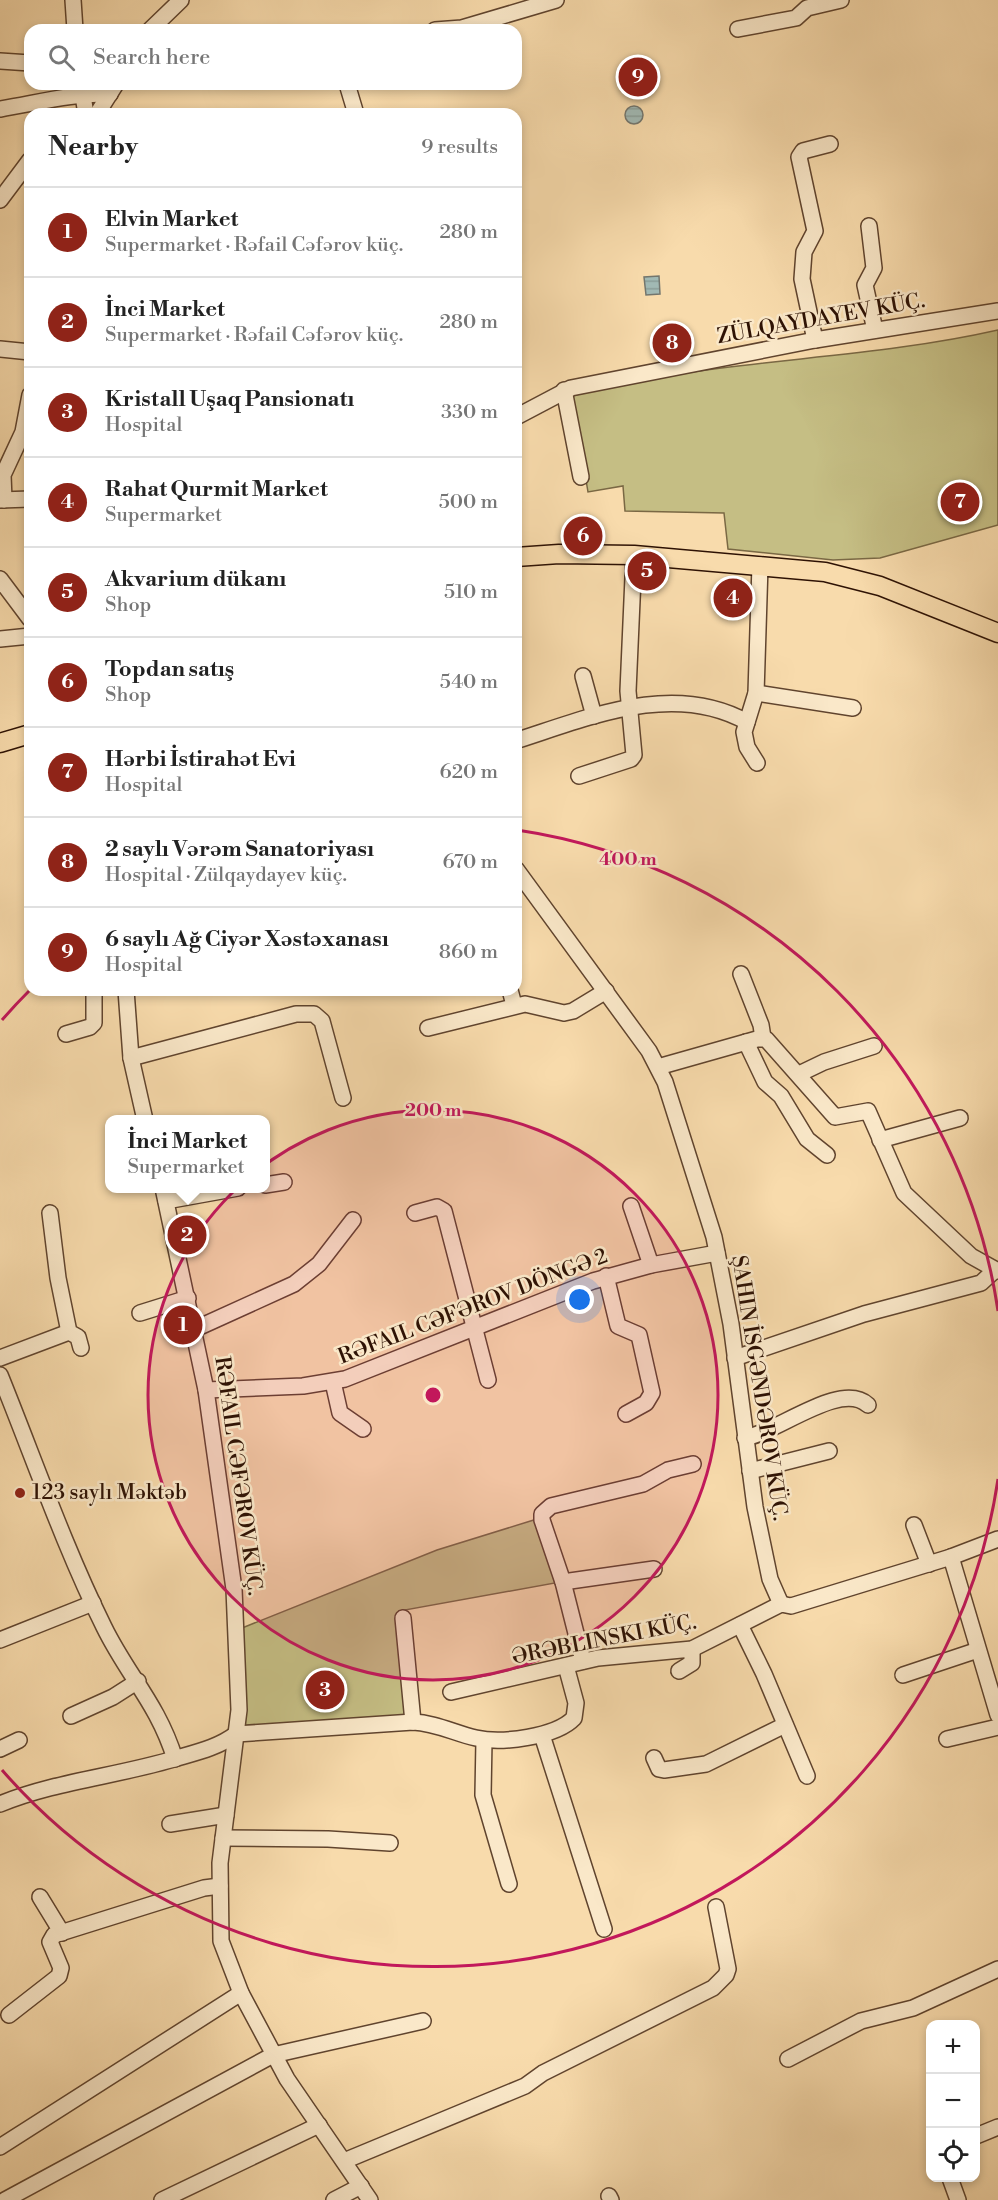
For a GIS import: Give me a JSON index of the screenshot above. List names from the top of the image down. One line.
{"streets":{"street":["ZÜLQAYDAYEV KÜÇ.","RƏFAIL CƏFƏROV DÖNGƏ 2","ŞAHIN İSGƏNDƏROV KÜÇ.","RƏFAIL CƏFƏROV KÜÇ.","ƏRƏBLINSKI KÜÇ."]},"crossings":[["RƏFAIL CƏFƏROV DÖNGƏ 2","ŞAHIN İSGƏNDƏROV KÜÇ."],["RƏFAIL CƏFƏROV DÖNGƏ 2","RƏFAIL CƏFƏROV KÜÇ."],["ŞAHIN İSGƏNDƏROV KÜÇ.","ƏRƏBLINSKI KÜÇ."]],"places":["123 saylı Məktəb"],"page":{"search":"Search here","pins":["9","8","7","6","5","4","2","1","3"],"heading":["Nearby","9 results"],"list":[{"mark":"1","name":"Elvin Market","note":"Supermarket · Rəfail Cəfərov küç.","value":"280 m"},{"mark":"2","name":"İnci Market","note":"Supermarket · Rəfail Cəfərov küç.","value":"280 m"},{"mark":"3","name":"Kristall Uşaq Pansionatı","note":"Hospital","value":"330 m"},{"mark":"4","name":"Rahat Qurmit Market","note":"Supermarket","value":"500 m"},{"mark":"5","name":"Akvarium dükanı","note":"Shop","value":"510 m"},{"mark":"6","name":"Topdan satış","note":"Shop","value":"540 m"},{"mark":"7","name":"Hərbi İstirahət Evi","note":"Hospital","value":"620 m"},{"mark":"8","name":"2 saylı Vərəm Sanatoriyası","note":"Hospital · Zülqaydayev küç.","value":"670 m"},{"mark":"9","name":"6 saylı Ağ Ciyər Xəstəxanası","note":"Hospital","value":"860 m"}],"popup":["İnci Market","Supermarket"],"map_buttons":["+","−"]},"rings":["400 m","200 m"]}
